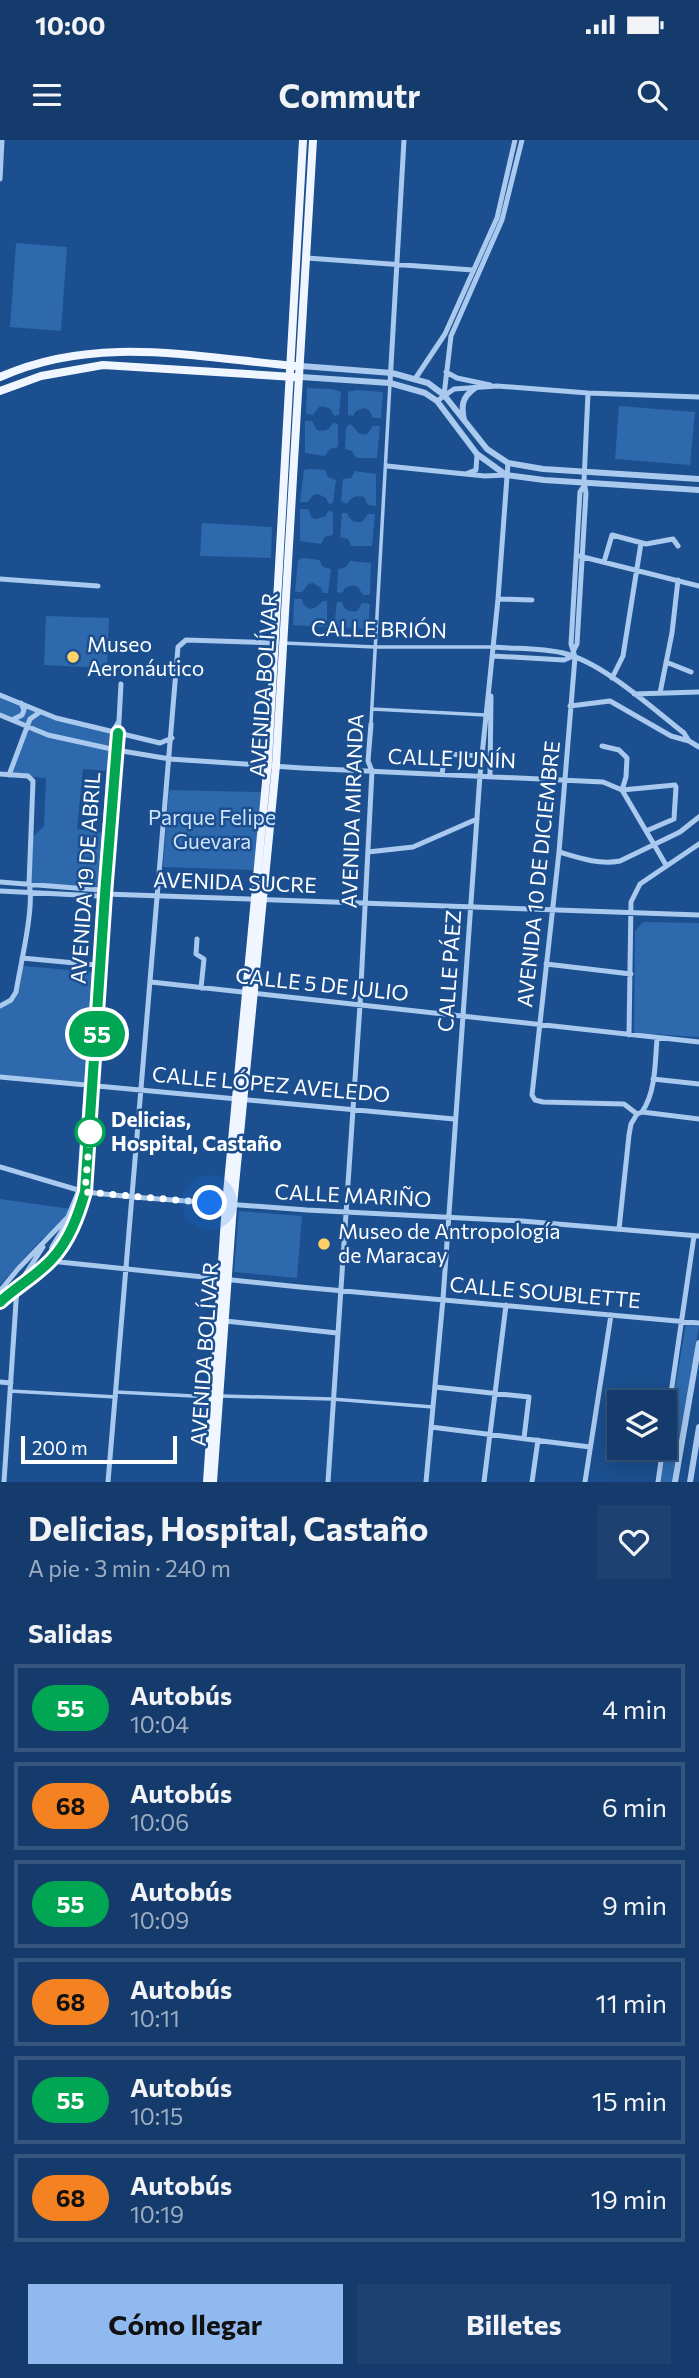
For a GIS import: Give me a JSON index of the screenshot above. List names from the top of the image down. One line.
{"streets":{"main road":["AVENIDA BOLÍVAR"],"street":["CALLE BRIÓN","CALLE JUNÍN","AVENIDA MIRANDA","AVENIDA 10 DE DICIEMBRE","AVENIDA 19 DE ABRIL","AVENIDA SUCRE","CALLE PÁEZ","CALLE 5 DE JULIO","CALLE LÓPEZ AVELEDO","CALLE MARIÑO","CALLE SOUBLETTE"]},"crossings":[["CALLE BRIÓN","AVENIDA BOLÍVAR"],["CALLE BRIÓN","CALLE JUNÍN"],["CALLE BRIÓN","AVENIDA MIRANDA"],["CALLE BRIÓN","AVENIDA 10 DE DICIEMBRE"],["CALLE BRIÓN","AVENIDA SUCRE"],["CALLE BRIÓN","CALLE PÁEZ"],["CALLE BRIÓN","CALLE 5 DE JULIO"],["CALLE BRIÓN","CALLE LÓPEZ AVELEDO"],["CALLE BRIÓN","CALLE MARIÑO"],["CALLE BRIÓN","CALLE SOUBLETTE"],["AVENIDA BOLÍVAR","CALLE JUNÍN"],["AVENIDA BOLÍVAR","AVENIDA SUCRE"],["AVENIDA BOLÍVAR","CALLE 5 DE JULIO"],["AVENIDA BOLÍVAR","CALLE LÓPEZ AVELEDO"],["AVENIDA BOLÍVAR","CALLE MARIÑO"],["AVENIDA BOLÍVAR","CALLE SOUBLETTE"],["CALLE JUNÍN","AVENIDA MIRANDA"],["CALLE JUNÍN","AVENIDA 10 DE DICIEMBRE"],["CALLE JUNÍN","AVENIDA 19 DE ABRIL"],["CALLE JUNÍN","CALLE PÁEZ"],["AVENIDA MIRANDA","AVENIDA SUCRE"],["AVENIDA MIRANDA","CALLE 5 DE JULIO"],["AVENIDA MIRANDA","CALLE LÓPEZ AVELEDO"],["AVENIDA MIRANDA","CALLE MARIÑO"],["AVENIDA MIRANDA","CALLE SOUBLETTE"],["AVENIDA 10 DE DICIEMBRE","AVENIDA SUCRE"],["AVENIDA 10 DE DICIEMBRE","CALLE 5 DE JULIO"],["AVENIDA 19 DE ABRIL","AVENIDA SUCRE"],["AVENIDA 19 DE ABRIL","CALLE LÓPEZ AVELEDO"],["AVENIDA 19 DE ABRIL","CALLE MARIÑO"],["AVENIDA 19 DE ABRIL","CALLE SOUBLETTE"],["AVENIDA SUCRE","CALLE PÁEZ"],["CALLE PÁEZ","CALLE 5 DE JULIO"],["CALLE PÁEZ","CALLE LÓPEZ AVELEDO"],["CALLE PÁEZ","CALLE MARIÑO"],["CALLE PÁEZ","CALLE SOUBLETTE"]],"parks":["Parque Felipe Guevara"],"places":["Museo Aeronáutico","Delicias, Hospital, Castaño","Museo de Antropología de Maracay"],"lines":["bus line 55"],"scale_bar":"200 m","page":{"status":"10:00","header":"Commutr","on_map":"55","scale":"200 m","heading":[["Delicias, Hospital, Castaño","A pie · 3 min · 240 m"],"Salidas"],"list":[{"mark":"55","name":"Autobús","note":"10:04","value":"4 min"},{"mark":"68","name":"Autobús","note":"10:06","value":"6 min"},{"mark":"55","name":"Autobús","note":"10:09","value":"9 min"},{"mark":"68","name":"Autobús","note":"10:11","value":"11 min"},{"mark":"55","name":"Autobús","note":"10:15","value":"15 min"},{"mark":"68","name":"Autobús","note":"10:19","value":"19 min"}],"buttons":["Cómo llegar","Billetes"]}}
